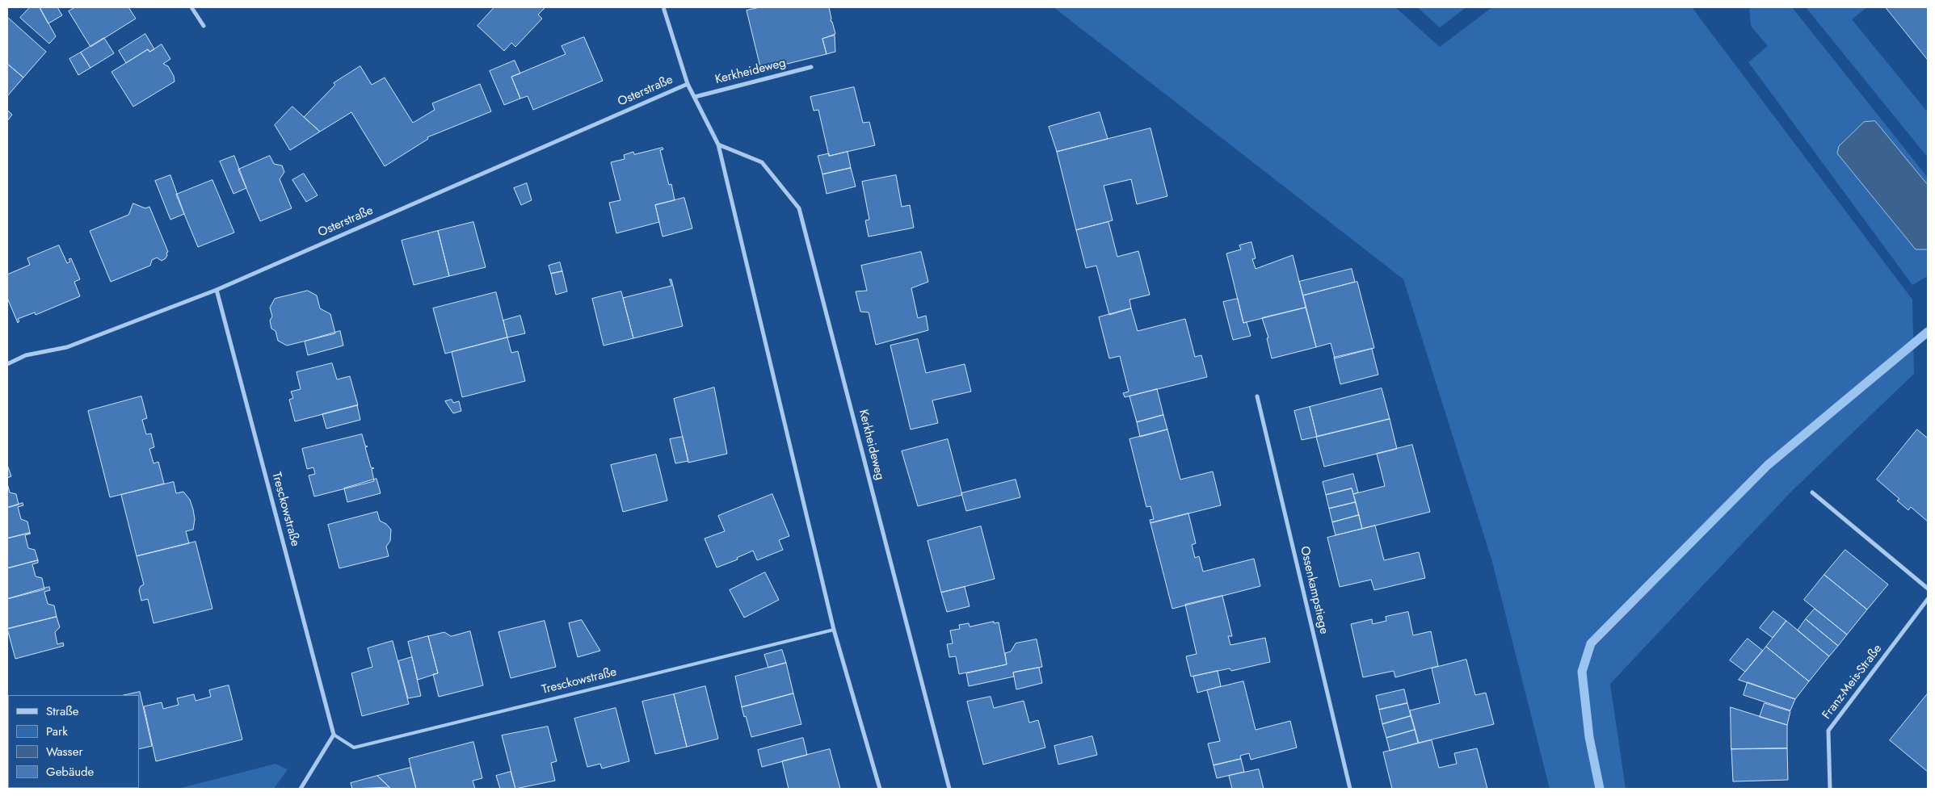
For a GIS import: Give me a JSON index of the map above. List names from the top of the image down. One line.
{"streets":{"street":["Kerkheideweg","Osterstraße","Tresckowstraße","Ossenkampstiege","Franz-Meis-Straße"]},"crossings":[["Osterstraße","Tresckowstraße"]],"legend":["Straße","Park","Wasser","Gebäude"]}
